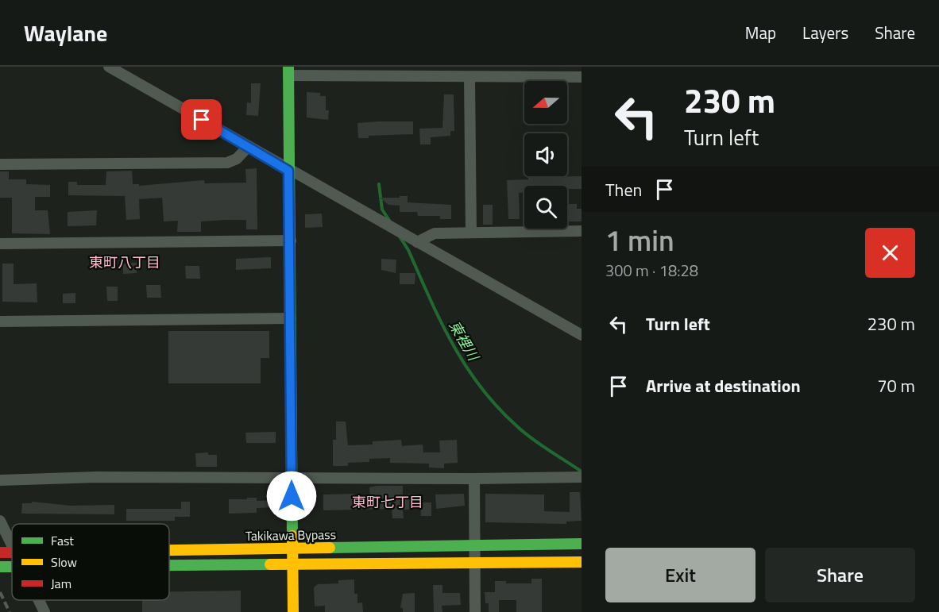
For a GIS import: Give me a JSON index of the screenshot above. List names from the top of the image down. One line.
{"streets":{"main road":["Takikawa Bypass"]},"districts":["東町八丁目","東町七丁目"],"water":["東裡川"],"legend":["Fast","Slow","Jam"],"north":"left","page":{"header":"Waylane","nav":["Map","Layers","Share"],"turn":["230 m","Turn left"],"then":"Then","heading":["1 min","300 m · 18:28"],"list":[{"name":"Turn left","value":"230 m"},{"name":"Arrive at destination","value":"70 m"}],"buttons":["Exit","Share"]}}
